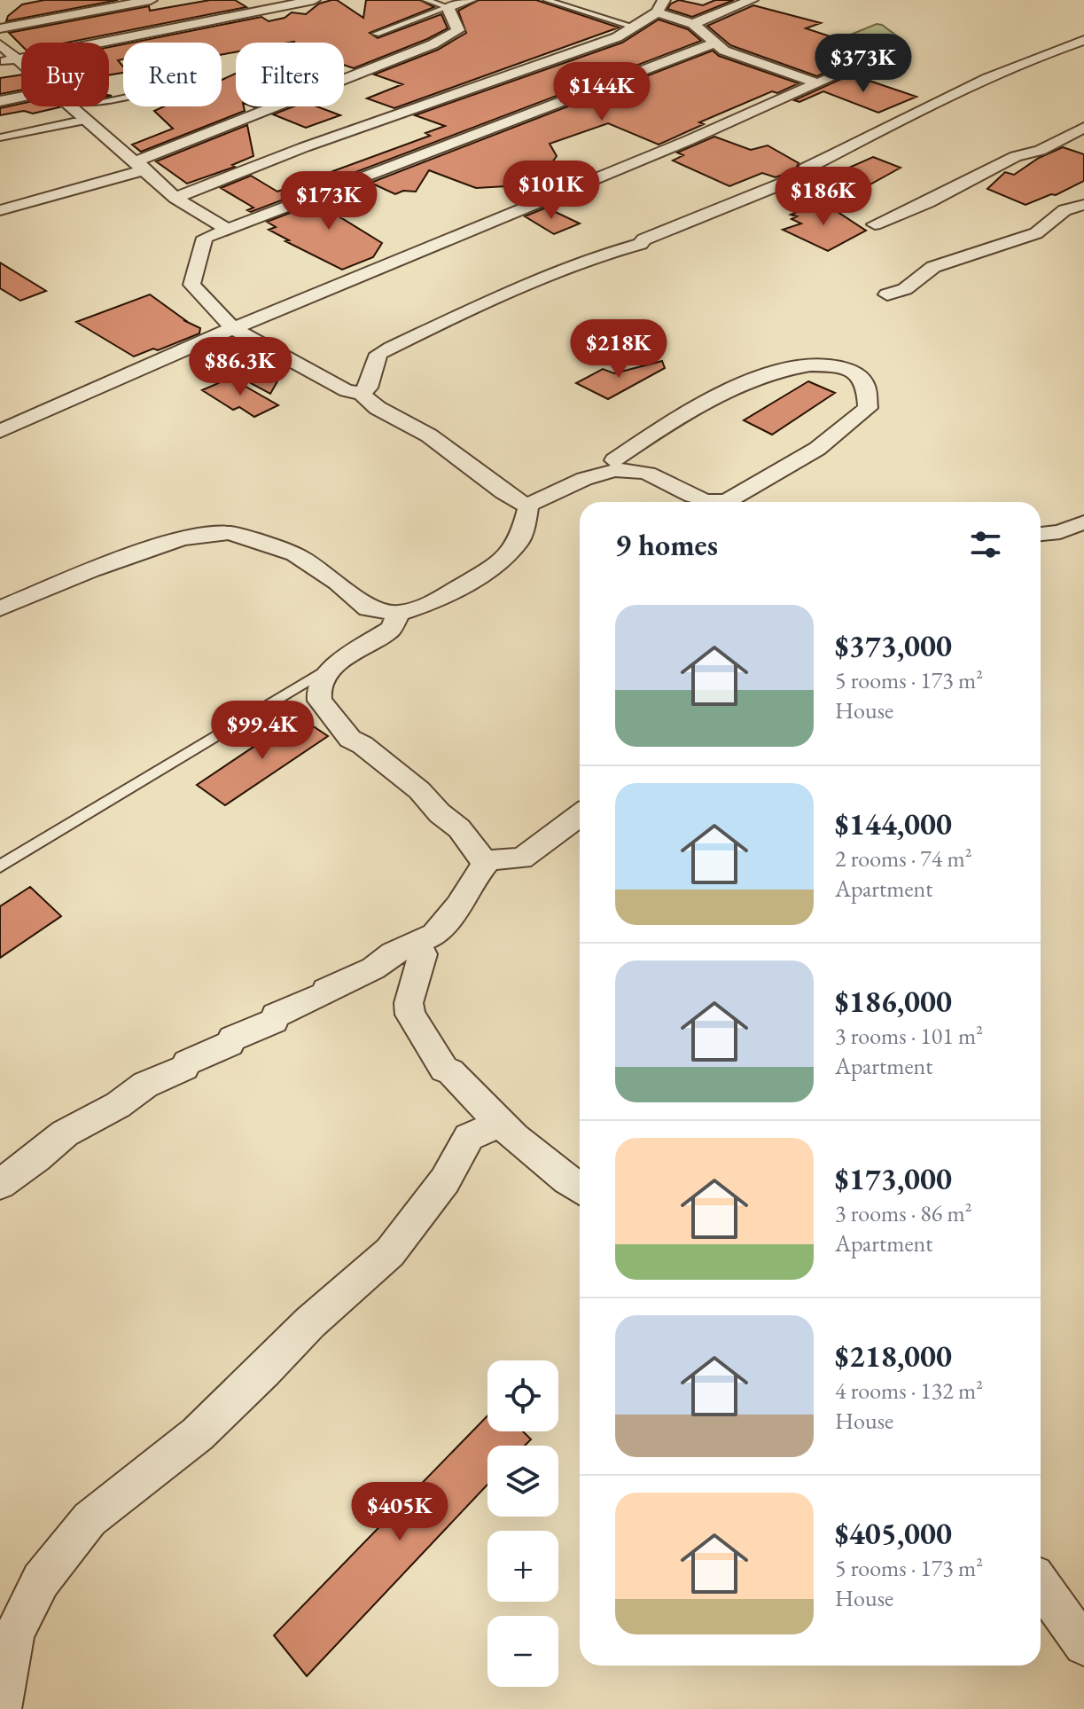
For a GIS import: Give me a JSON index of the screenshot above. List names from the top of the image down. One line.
{"page":{"price":["$373K","$144K","$101K","$186K","$173K","$218K","$86.3K","$99.4K","$405K"],"chip":["Buy","Rent","Filters"],"heading":"9 homes","list":[{"name":"$373,000","note":"5 rooms · 173 m² · House"},{"name":"$144,000","note":"2 rooms · 74 m² · Apartment"},{"name":"$186,000","note":"3 rooms · 101 m² · Apartment"},{"name":"$173,000","note":"3 rooms · 86 m² · Apartment"},{"name":"$218,000","note":"4 rooms · 132 m² · House"},{"name":"$405,000","note":"5 rooms · 173 m² · House"}],"map_buttons":["+","−"]}}
